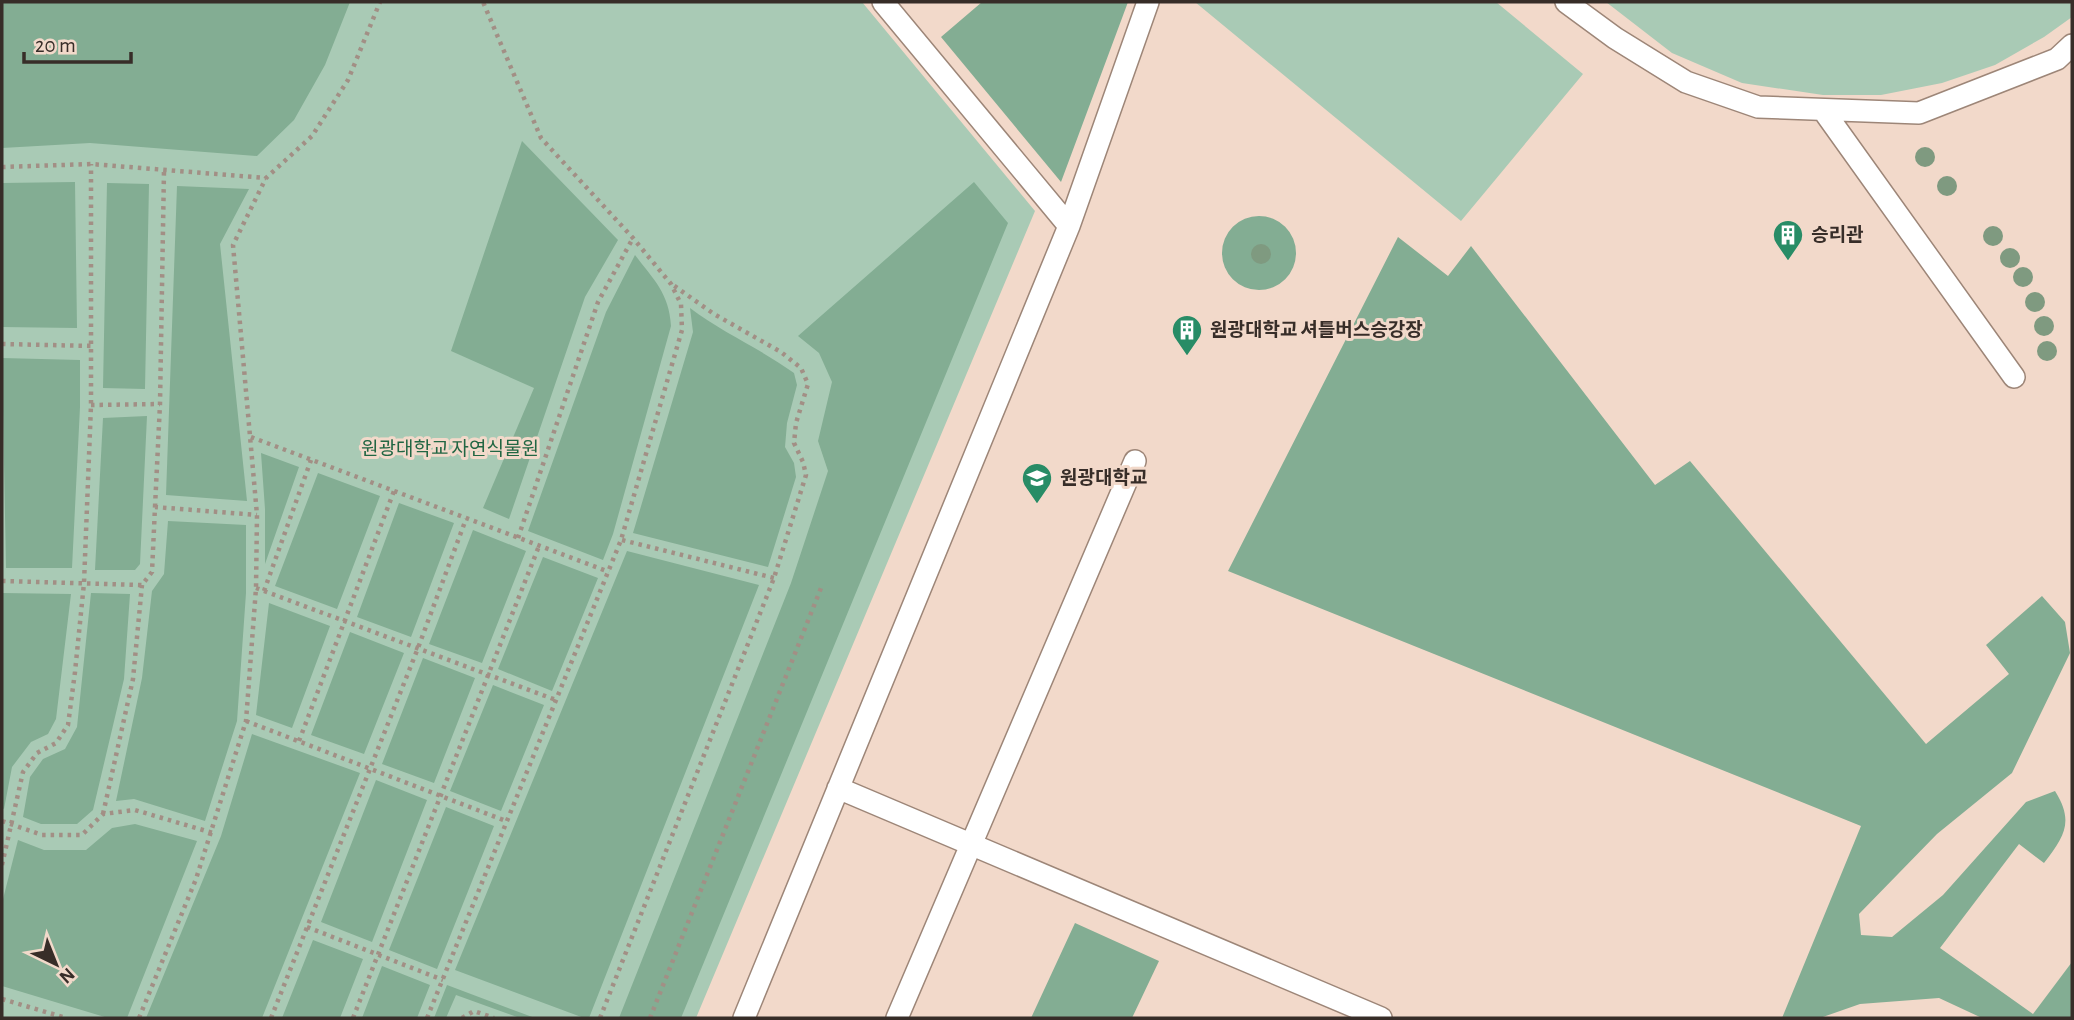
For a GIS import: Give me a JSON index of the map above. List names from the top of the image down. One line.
{"parks":["원광대학교 자연식물원"],"places":{"building":["승리관","원광대학교 셔틀버스승강장"],"school or university":["원광대학교"]},"scale_bar":"20 m","north":"bottom right"}
